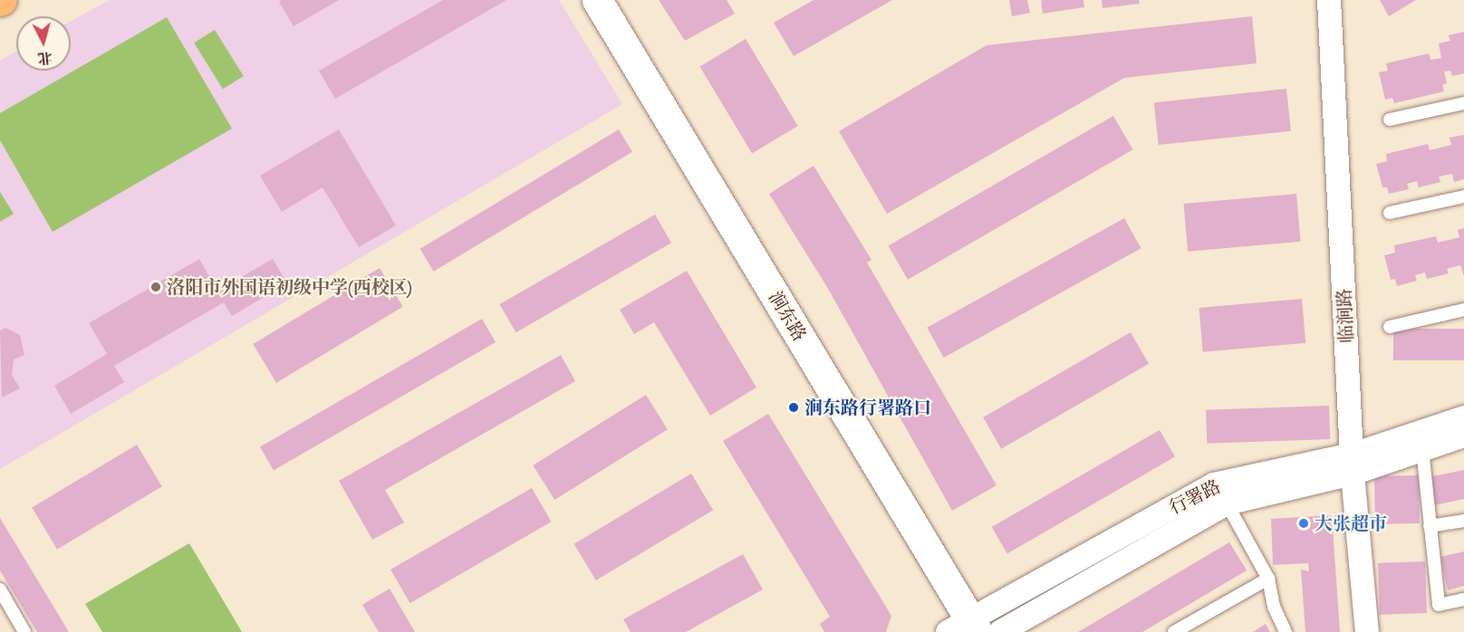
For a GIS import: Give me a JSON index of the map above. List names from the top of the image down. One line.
{"streets":{"street":["涧东路","临涧路","行署路"]},"crossings":[["涧东路","行署路"],["临涧路","行署路"]],"places":["洛阳市外国语初级中学(西校区)","涧东路行署路口","大张超市"],"north":"bottom"}
